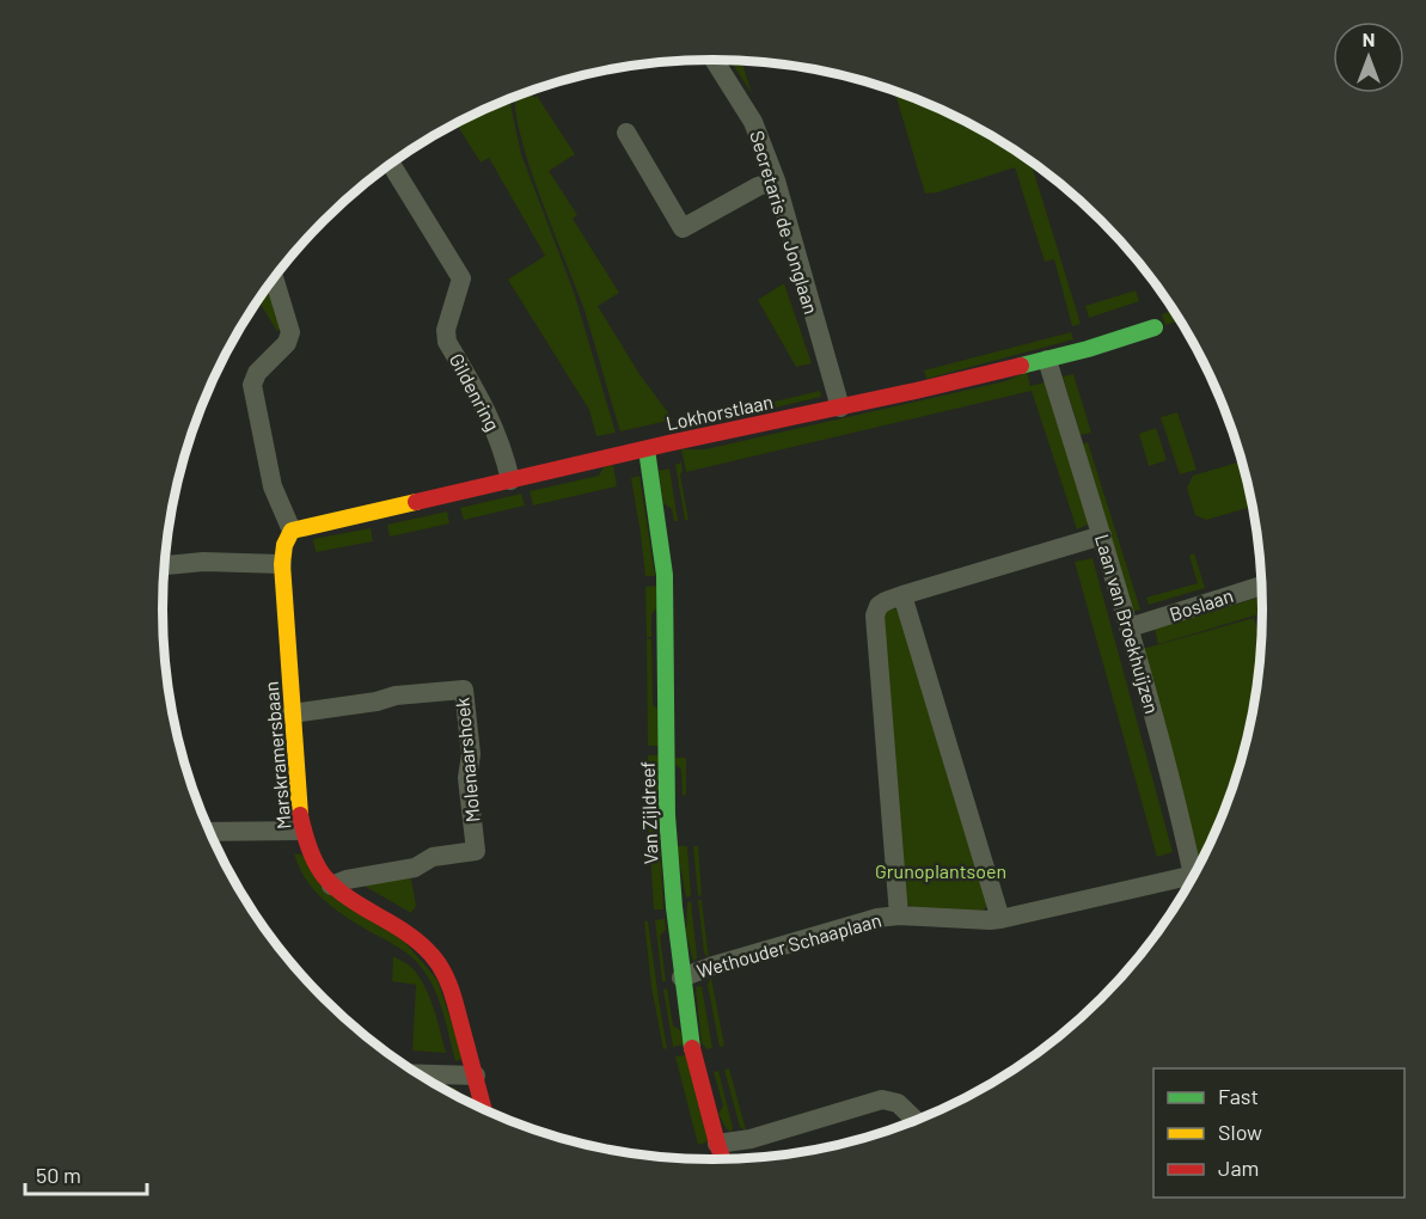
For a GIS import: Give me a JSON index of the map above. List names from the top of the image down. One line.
{"streets":{"street":["Secretaris de Jonglaan","Gildenring","Lokhorstlaan","Boslaan","Laan van Broekhuijzen","Marskramersbaan","Molenaarshoek","Van Zijldreef","Wethouder Schaaplaan"]},"crossings":[["Secretaris de Jonglaan","Lokhorstlaan"],["Gildenring","Lokhorstlaan"],["Lokhorstlaan","Laan van Broekhuijzen"],["Lokhorstlaan","Marskramersbaan"],["Lokhorstlaan","Van Zijldreef"],["Boslaan","Laan van Broekhuijzen"],["Marskramersbaan","Molenaarshoek"],["Van Zijldreef","Wethouder Schaaplaan"]],"parks":["Grunoplantsoen"],"legend":["Fast","Slow","Jam"],"scale_bar":"50 m","north":"top"}
